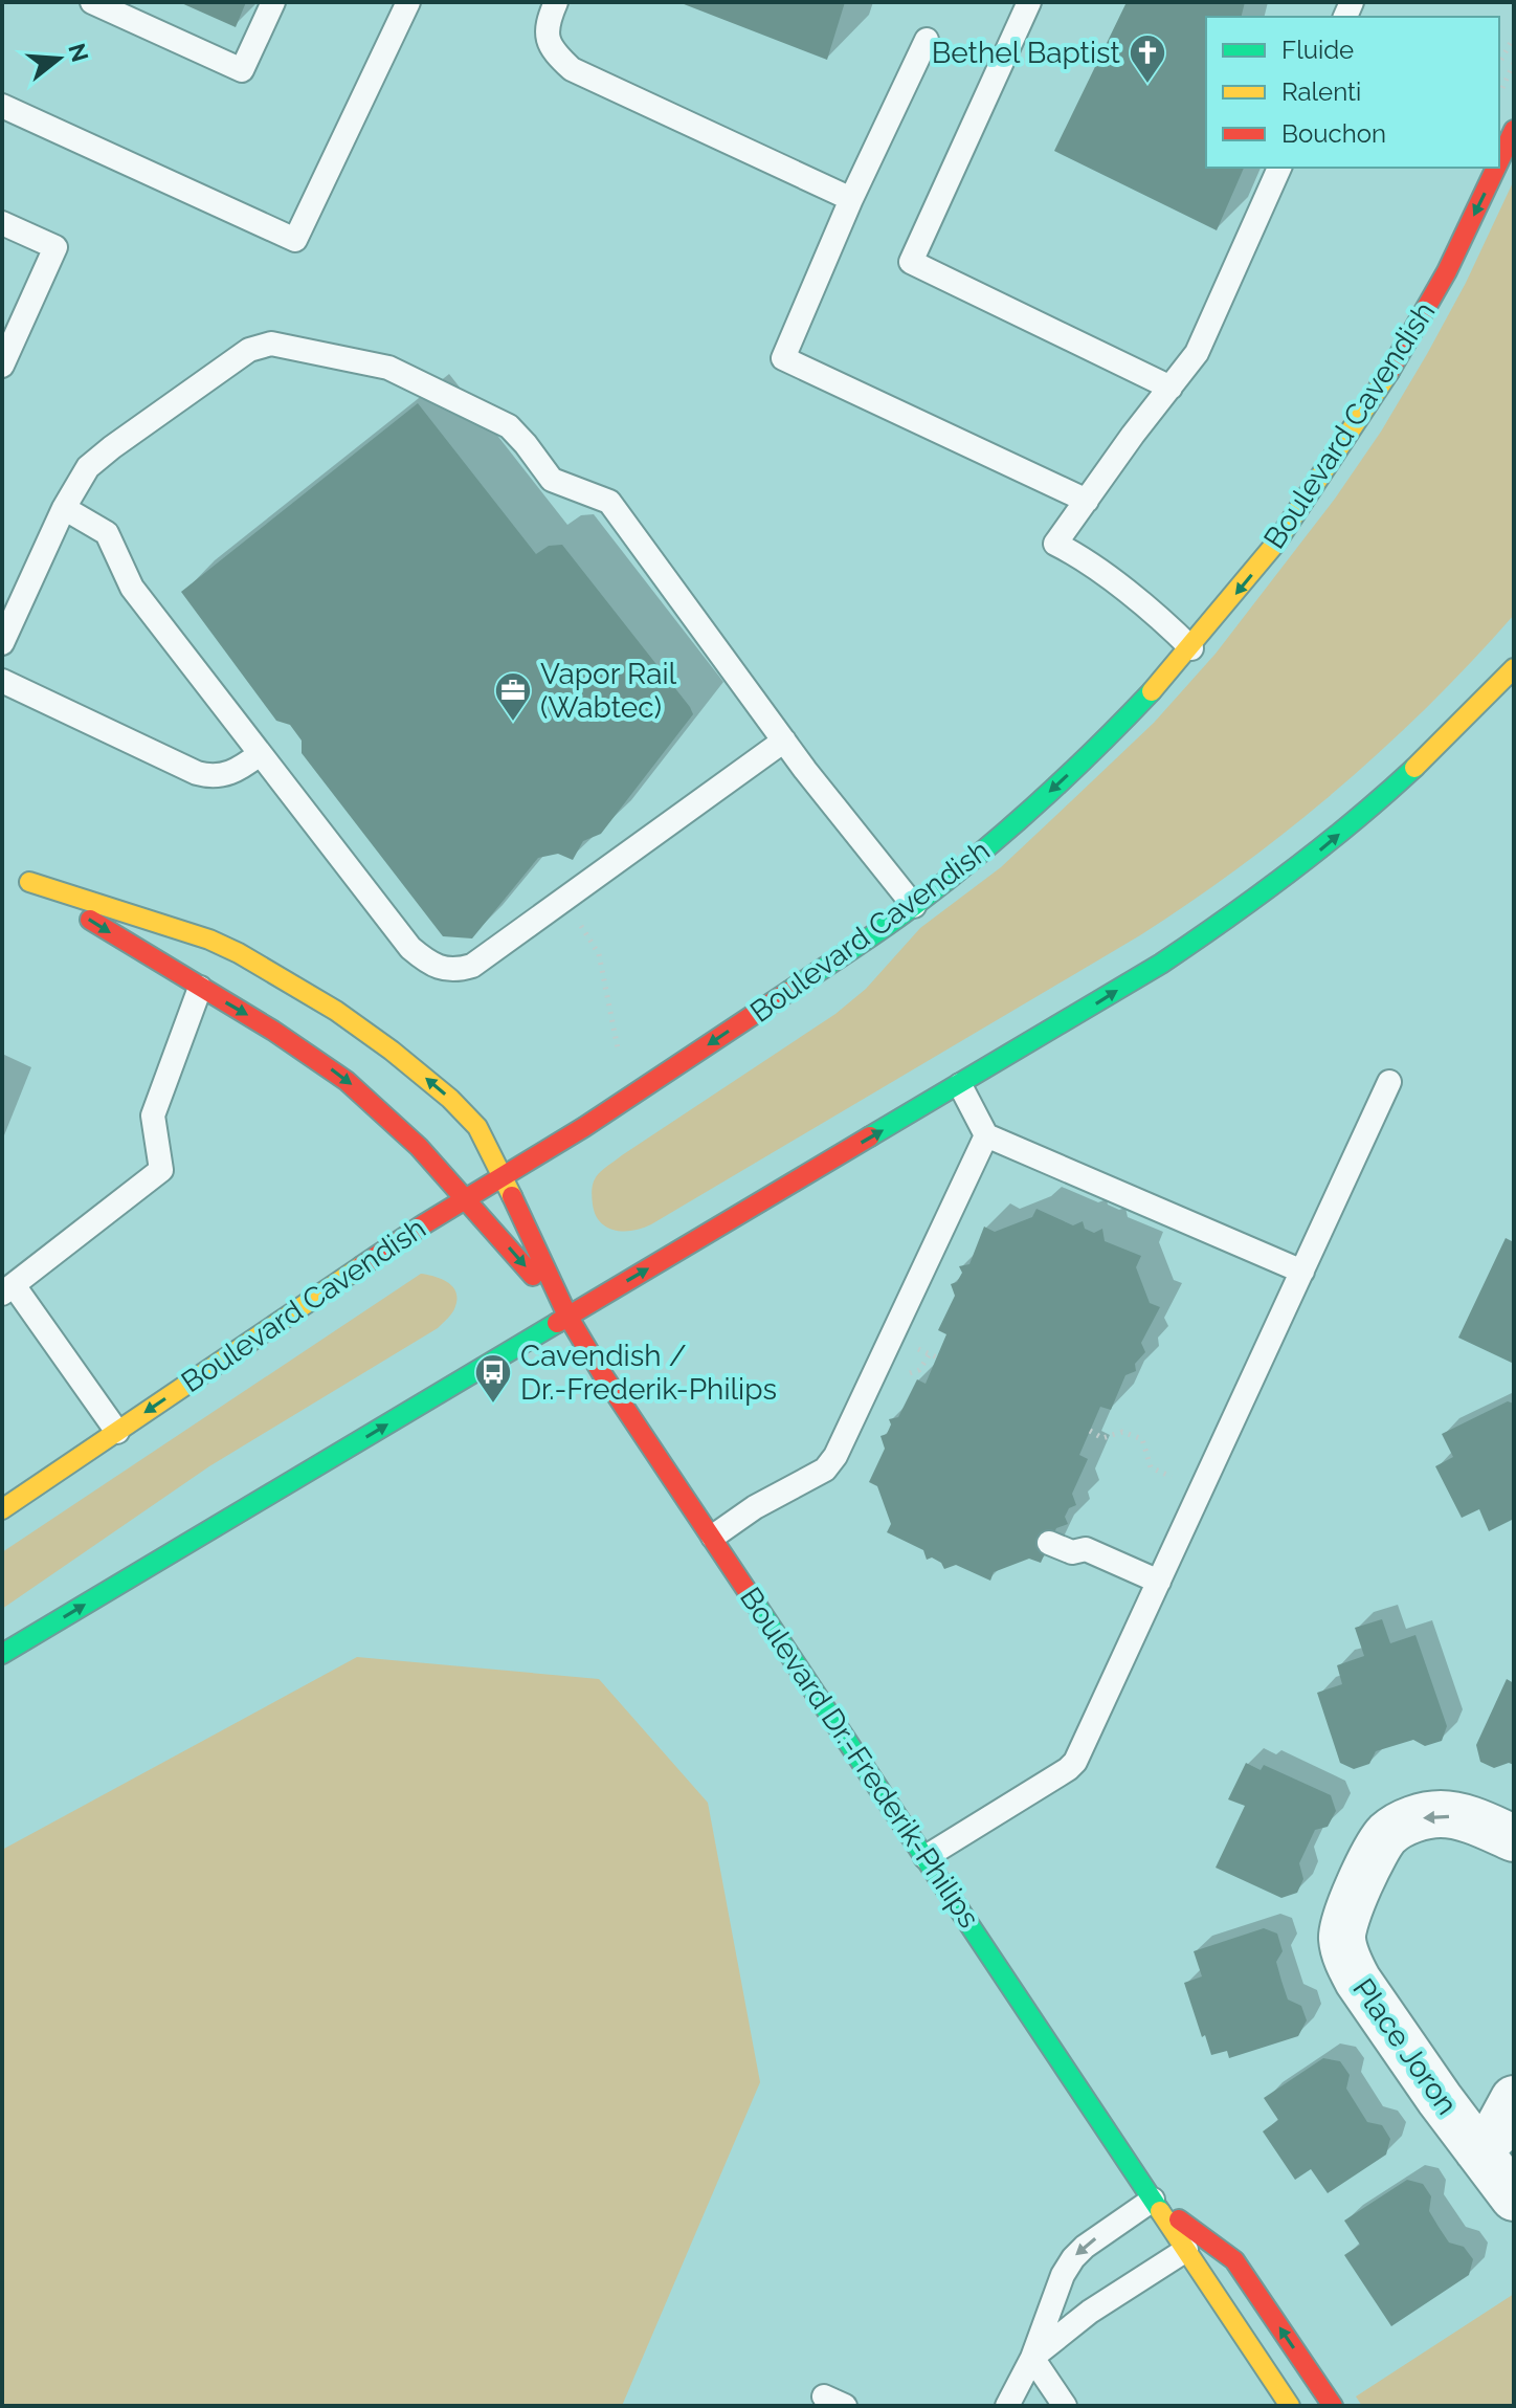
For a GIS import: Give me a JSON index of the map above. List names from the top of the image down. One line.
{"streets":{"main road":["Boulevard Cavendish","Boulevard Dr.-Frederik-Philips"],"street":["Place Joron"]},"crossings":[["Boulevard Cavendish","Boulevard Dr.-Frederik-Philips"]],"places":{"church":["Bethel Baptist"],"office":["Vapor Rail (Wabtec)"],"bus stop":["Cavendish / Dr.-Frederik-Philips"]},"legend":["Fluide","Ralenti","Bouchon"],"north":"right"}
